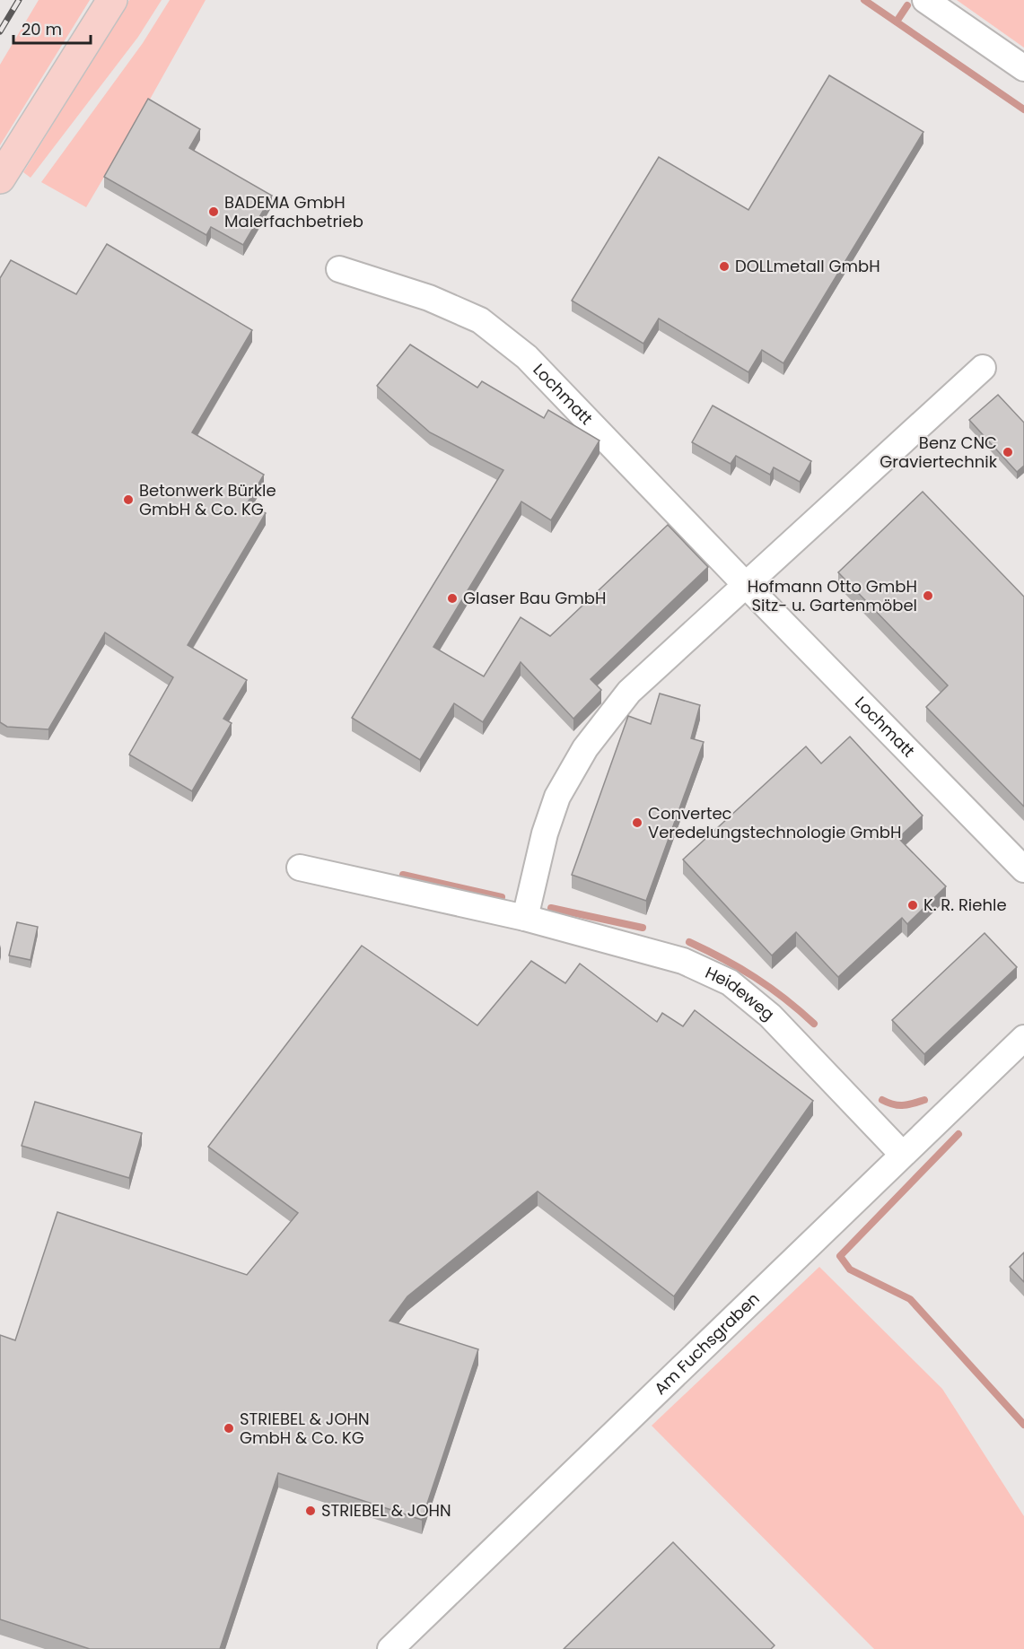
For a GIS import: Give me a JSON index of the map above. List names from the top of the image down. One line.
{"streets":{"street":["Lochmatt","Heideweg","Am Fuchsgraben"]},"crossings":[["Heideweg","Am Fuchsgraben"]],"places":["BADEMA GmbH Malerfachbetrieb","DOLLmetall GmbH","Benz CNC Graviertechnik","Betonwerk Bürkle GmbH & Co. KG","Hofmann Otto GmbH Sitz- u. Gartenmöbel","Glaser Bau GmbH","Convertec Veredelungstechnologie GmbH","K. R. Riehle","STRIEBEL & JOHN GmbH & Co. KG","STRIEBEL & JOHN"],"scale_bar":"20 m"}
